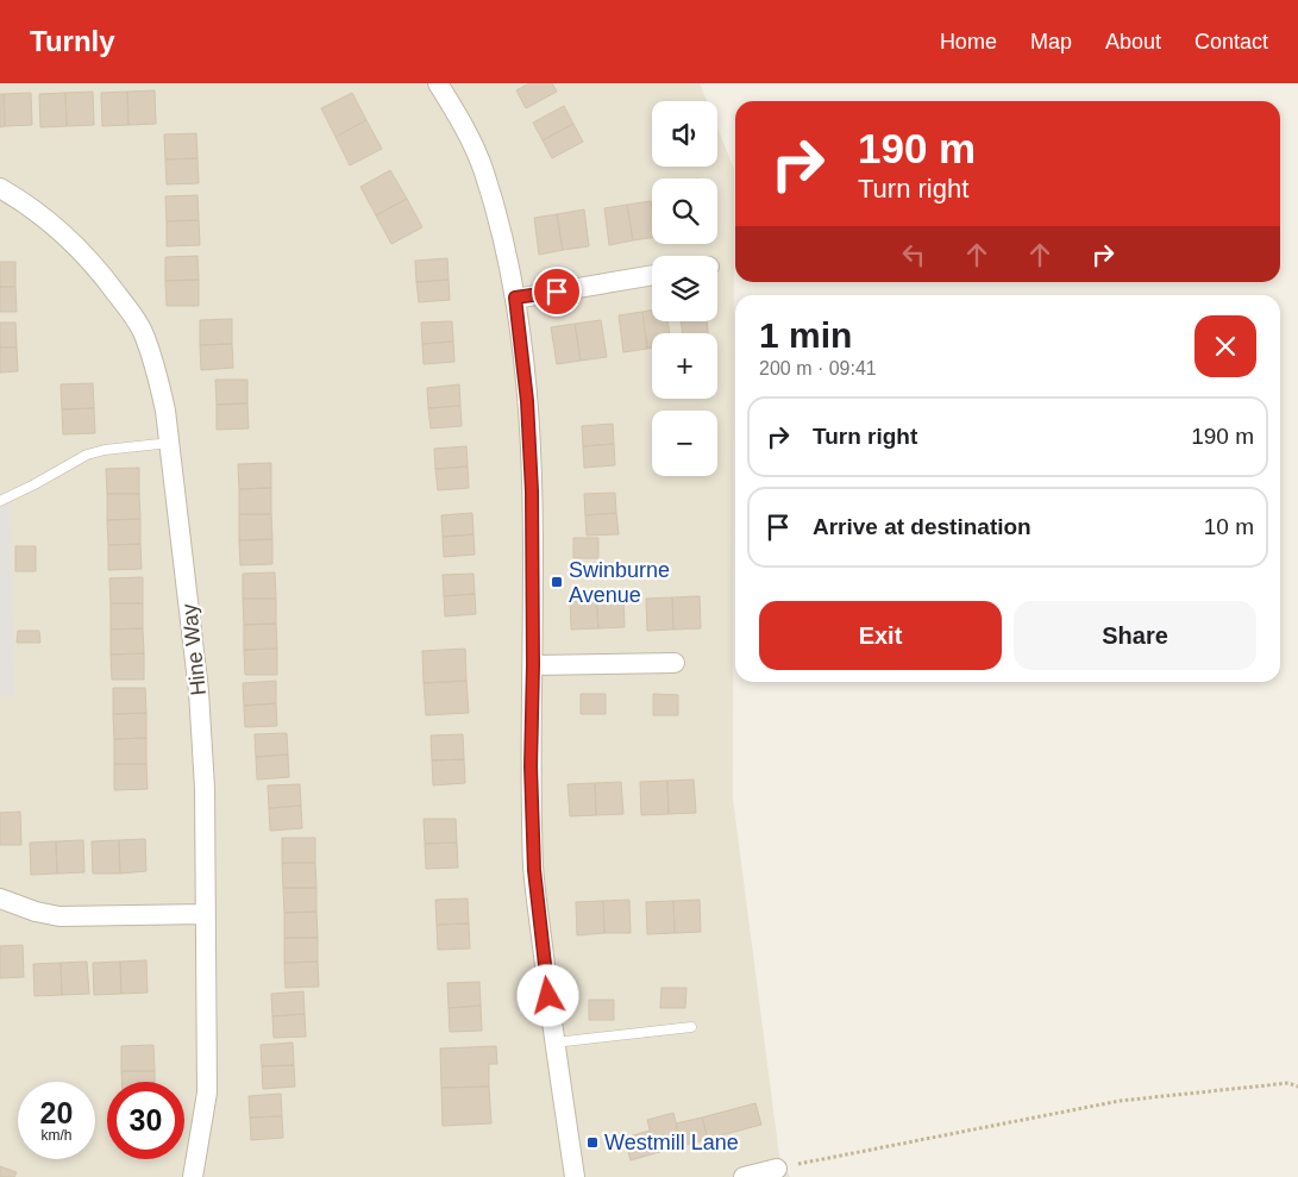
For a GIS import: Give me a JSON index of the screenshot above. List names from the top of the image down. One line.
{"streets":{"street":["Hine Way"]},"places":{"transit":["Swinburne Avenue","Westmill Lane"]},"page":{"header":"Turnly","nav":["Home","Map","About","Contact"],"map_buttons":["+","−"],"turn":["190 m","Turn right"],"heading":["1 min","200 m · 09:41"],"list":[{"name":"Turn right","value":"190 m"},{"name":"Arrive at destination","value":"10 m"}],"buttons":["Exit","Share"],"speed":"20 km/h","limit":"30"}}
